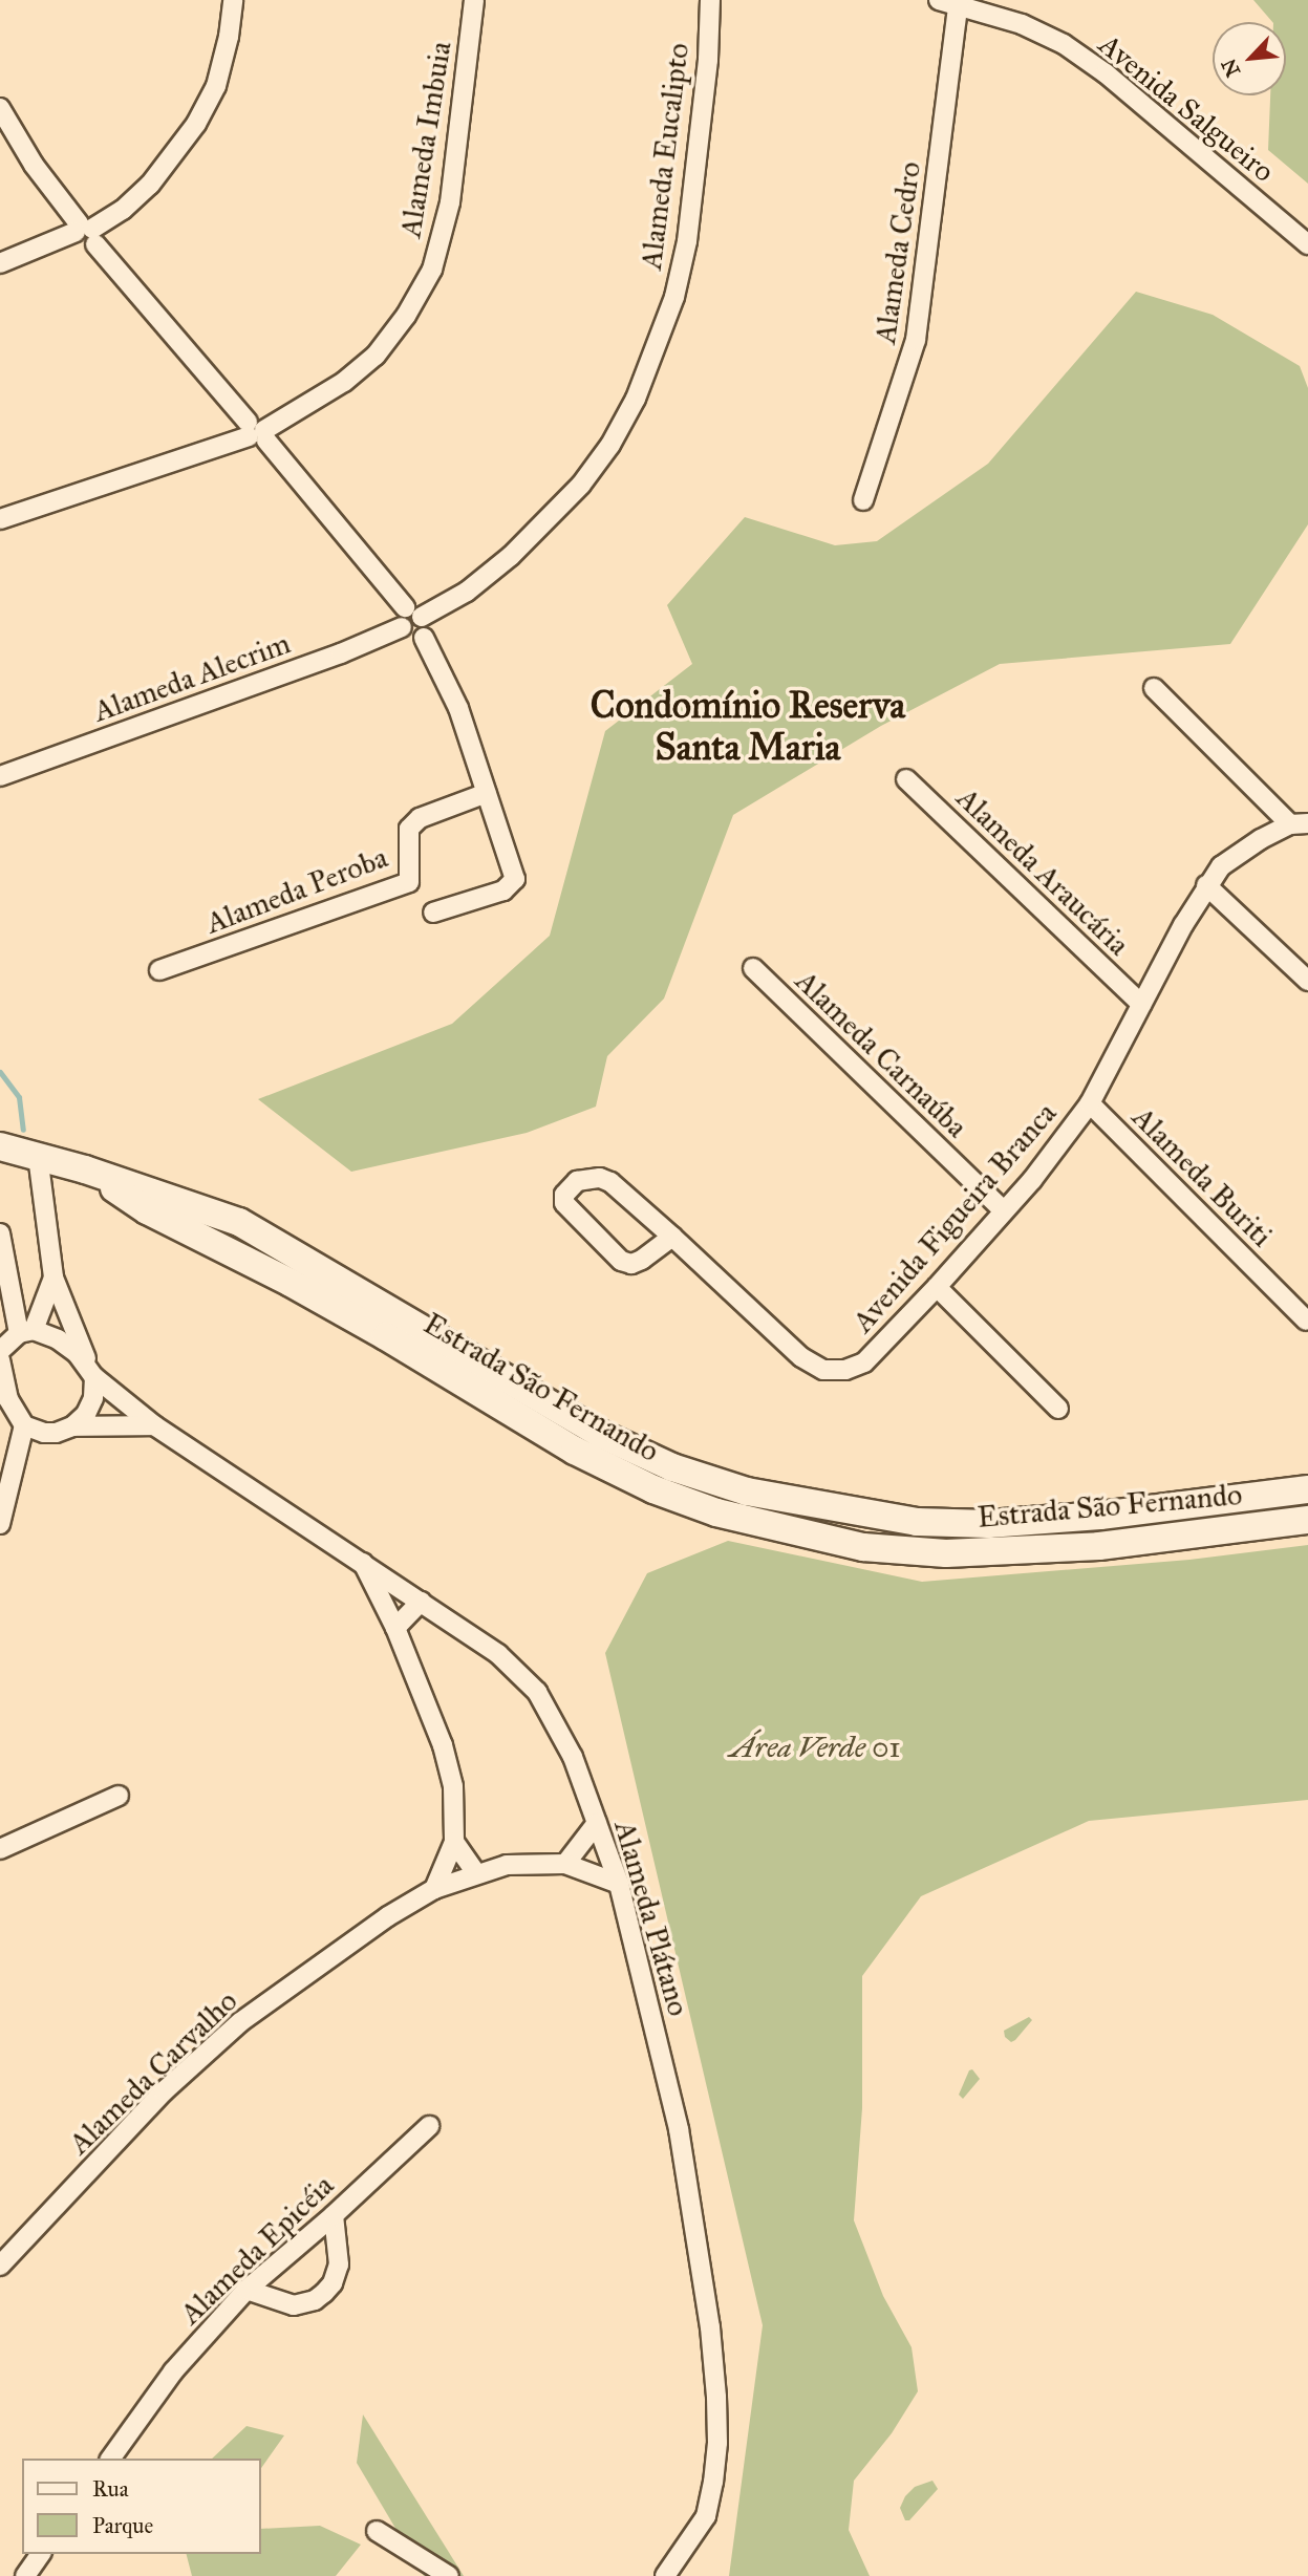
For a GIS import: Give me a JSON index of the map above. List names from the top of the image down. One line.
{"streets":{"main road":["Estrada São Fernando"],"street":["Avenida Salgueiro","Alameda Imbuia","Alameda Eucalipto","Alameda Cedro","Alameda Alecrim","Alameda Araucária","Alameda Peroba","Alameda Carnaúba","Alameda Buriti","Avenida Figueira Branca","Alameda Plátano","Alameda Carvalho","Alameda Epicéia"]},"crossings":[["Avenida Salgueiro","Alameda Cedro"],["Alameda Eucalipto","Alameda Alecrim"],["Alameda Araucária","Avenida Figueira Branca"],["Alameda Carnaúba","Avenida Figueira Branca"],["Alameda Buriti","Avenida Figueira Branca"],["Alameda Plátano","Alameda Carvalho"]],"districts":["Condomínio Reserva Santa Maria"],"parks":["Área Verde 01"],"legend":["Rua","Parque"],"north":"bottom left"}
